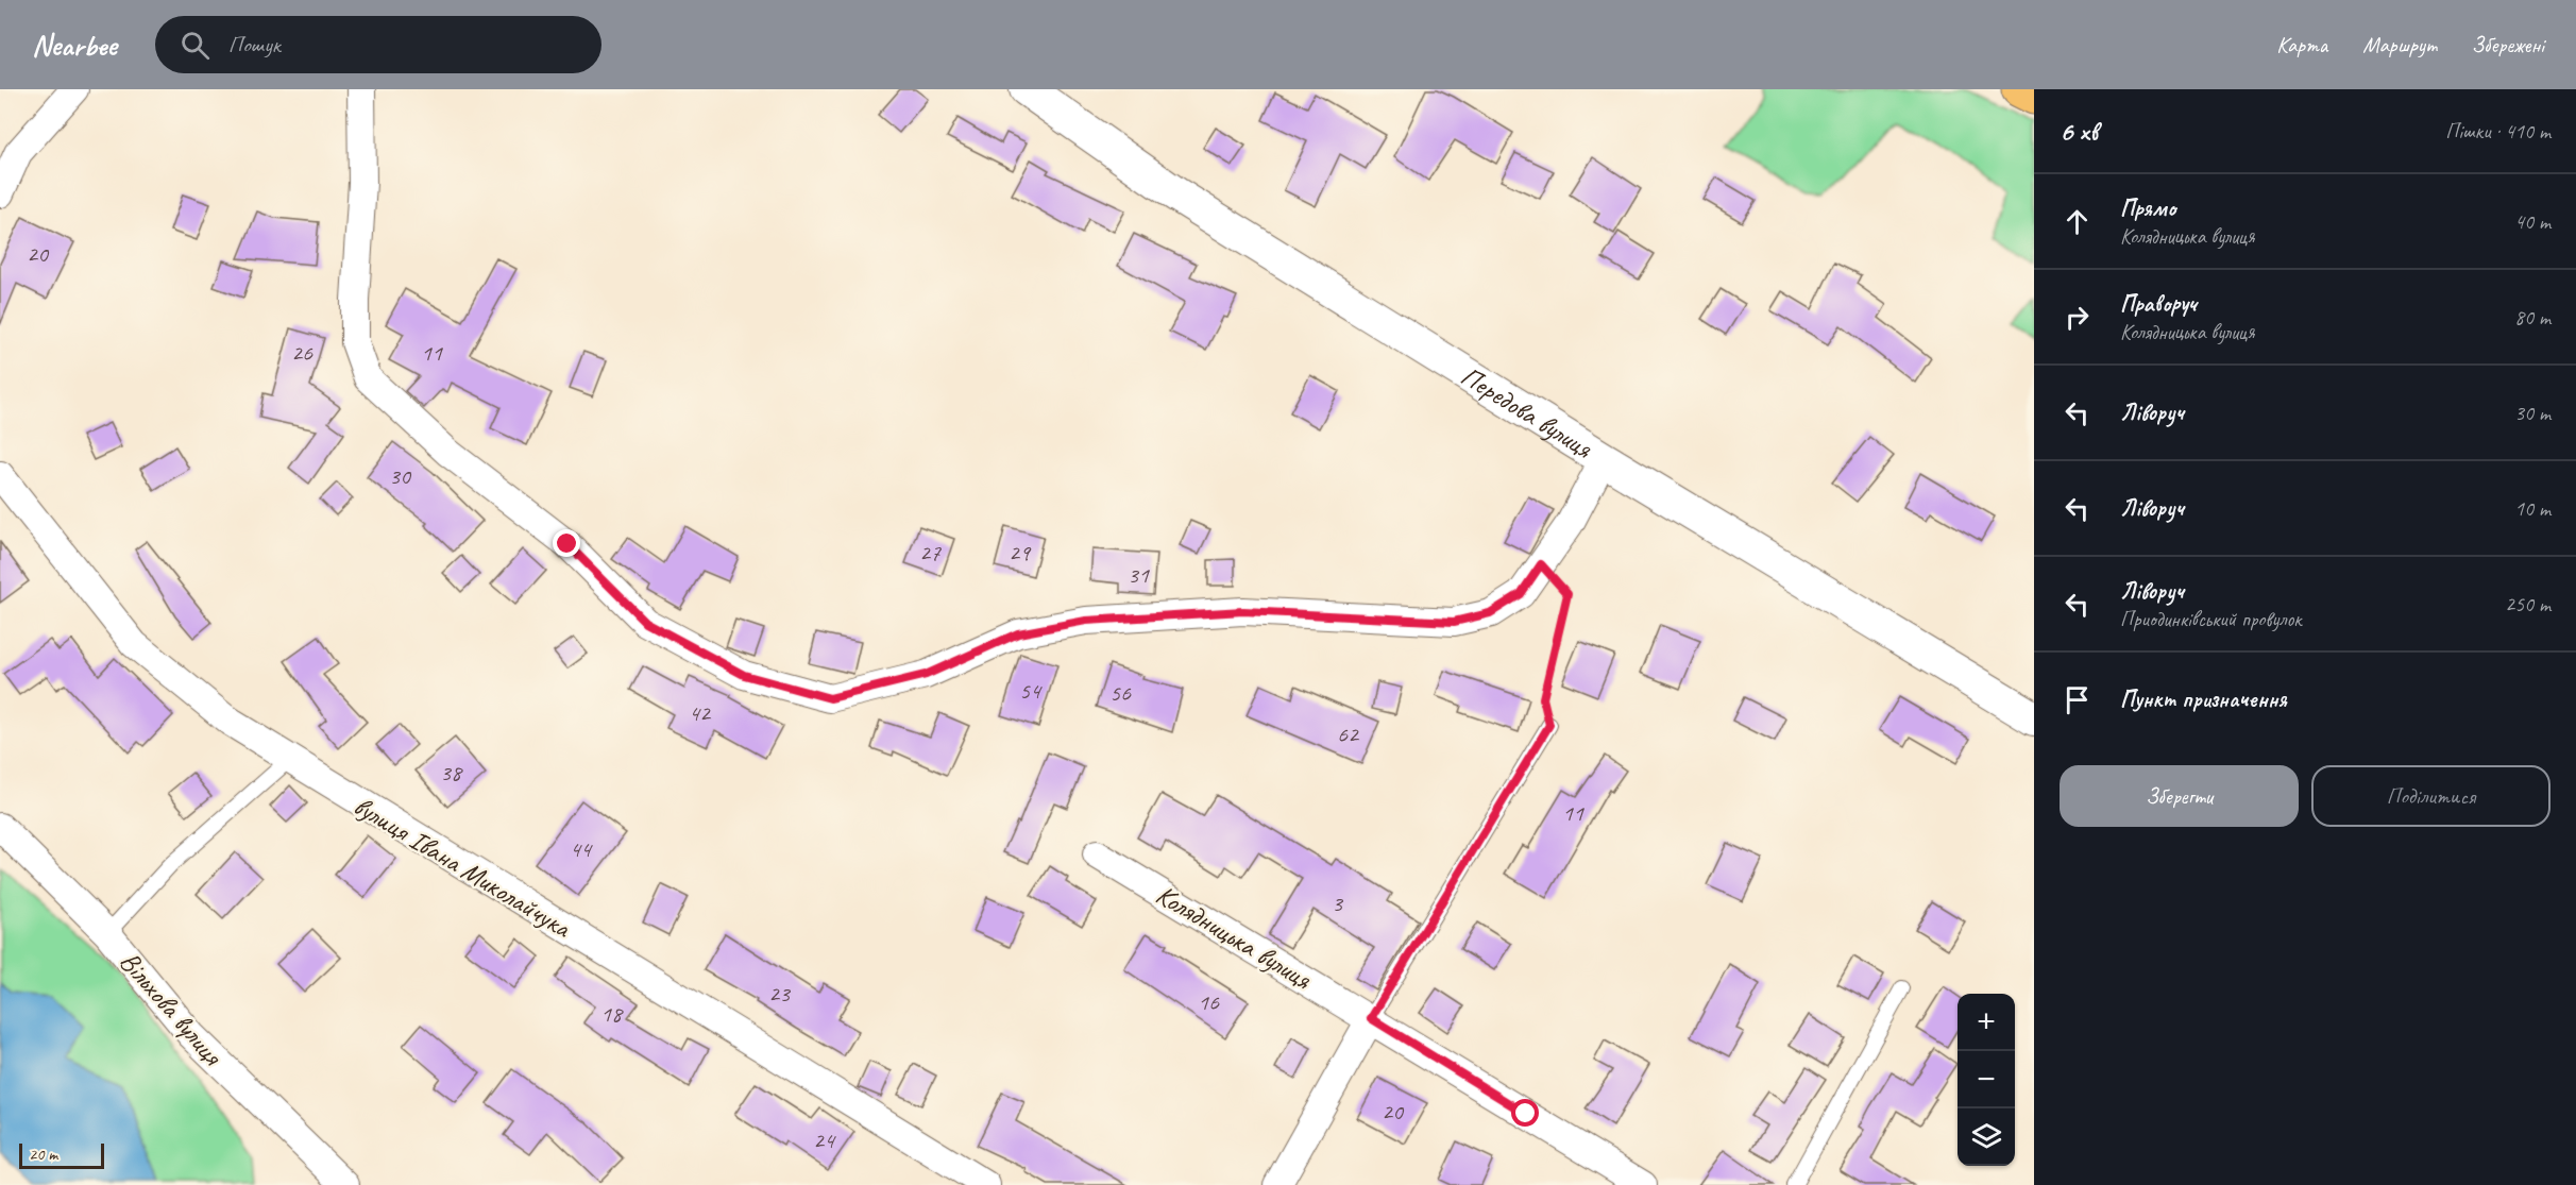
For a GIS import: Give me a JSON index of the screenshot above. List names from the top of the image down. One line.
{"streets":{"street":["Передова вулиця","вулиця Івана Миколайчука","Колядницька вулиця","Вільхова вулиця"]},"house_numbers":["20","26","11","30","27","29","31","54","56","42","62","38","11","44","3","23","16","18","20","24"],"scale_bar":"20 m","page":{"header":"Nearbee","search":"Пошук","nav":["Карта","Маршрут","Збережені"],"heading":["6 хв","Пішки · 410 m"],"list":[["Прямо","Колядницька вулиця","40 m"],["Праворуч","Колядницька вулиця","80 m"],["Ліворуч","30 m"],["Ліворуч","10 m"],["Ліворуч","Приодинківський провулок","250 m"],"Пункт призначення"],"buttons":["Зберегти","Поділитися"],"map_buttons":["+","−"],"scale":"20 m"}}
